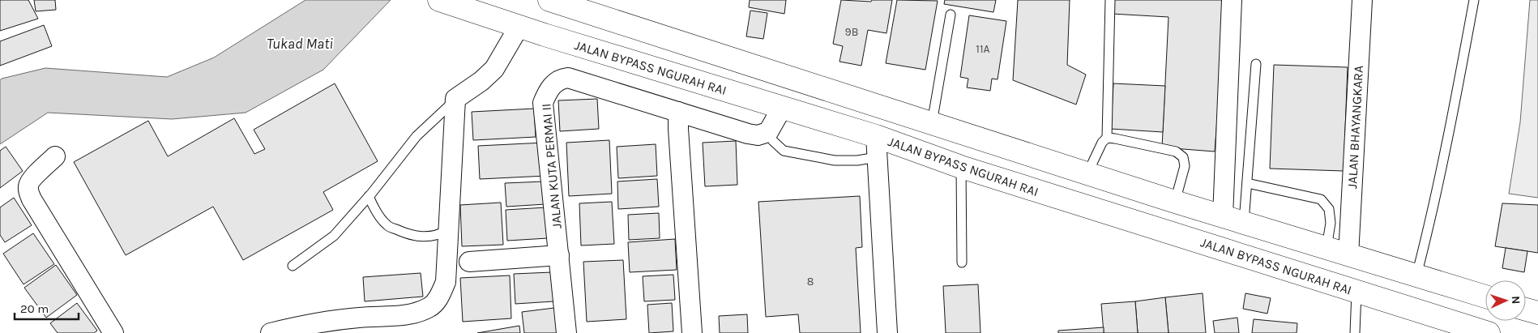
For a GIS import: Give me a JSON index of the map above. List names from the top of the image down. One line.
{"streets":{"highway":["JALAN BYPASS NGURAH RAI"],"street":["JALAN BHAYANGKARA","JALAN KUTA PERMAI II"]},"water":["Tukad Mati"],"house_numbers":["9B","11A","8"],"scale_bar":"20 m","north":"right"}
